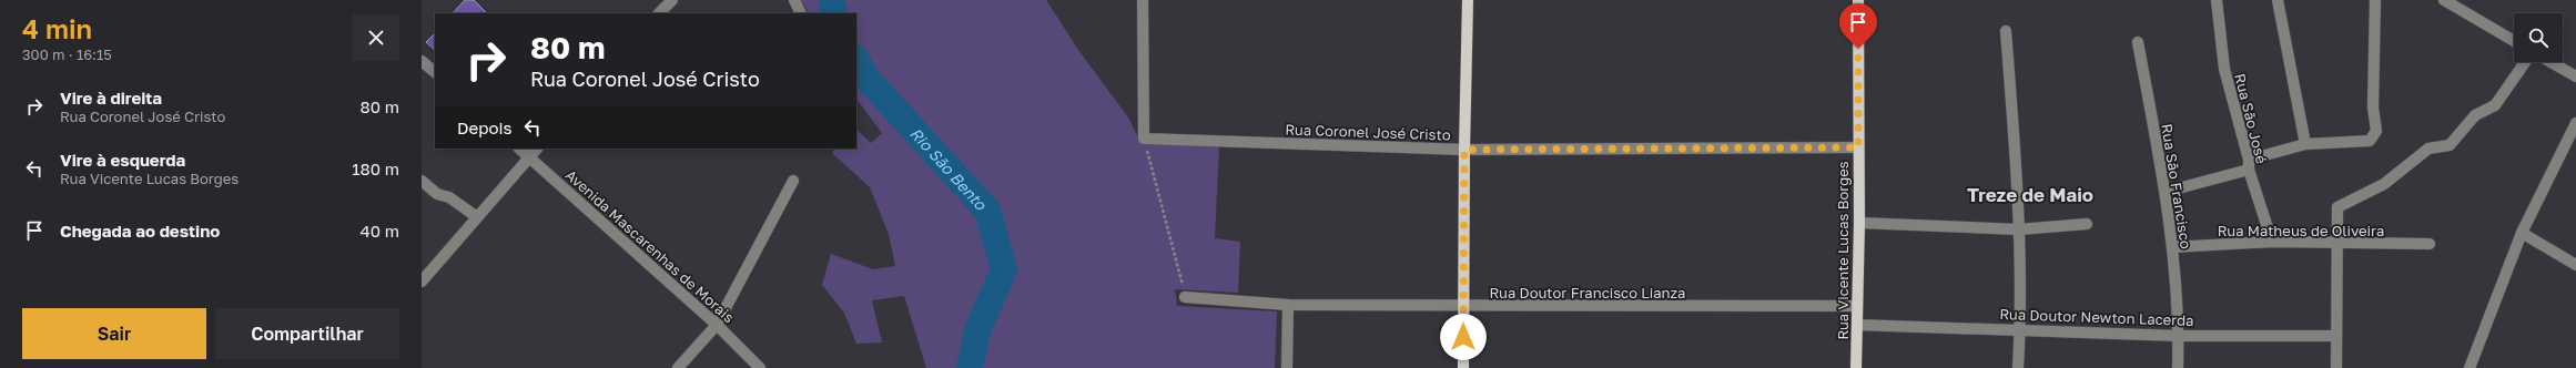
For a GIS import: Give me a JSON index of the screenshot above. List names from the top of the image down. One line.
{"streets":{"main road":["Rua Vicente Lucas Borges"],"street":["Rua São José","Rua Coronel José Cristo","Rua São Francisco","Rua Matheus de Oliveira","Avenida Mascarenhas de Morais","Rua Doutor Francisco Lianza","Rua Doutor Newton Lacerda"]},"crossings":[["Rua São José","Rua Matheus de Oliveira"],["Rua Coronel José Cristo","Rua Vicente Lucas Borges"],["Rua São Francisco","Rua Matheus de Oliveira"],["Rua São Francisco","Rua Doutor Newton Lacerda"],["Rua Vicente Lucas Borges","Rua Doutor Francisco Lianza"],["Rua Vicente Lucas Borges","Rua Doutor Newton Lacerda"]],"districts":["Treze de Maio"],"water":["Rio São Bento"],"page":{"heading":["4 min","300 m · 16:15"],"turn":["80 m","Rua Coronel José Cristo"],"list":[{"name":"Vire à direita","note":"Rua Coronel José Cristo","value":"80 m"},{"name":"Vire à esquerda","note":"Rua Vicente Lucas Borges","value":"180 m"},{"name":"Chegada ao destino","value":"40 m"}],"then":"Depois","buttons":["Sair","Compartilhar"]}}
